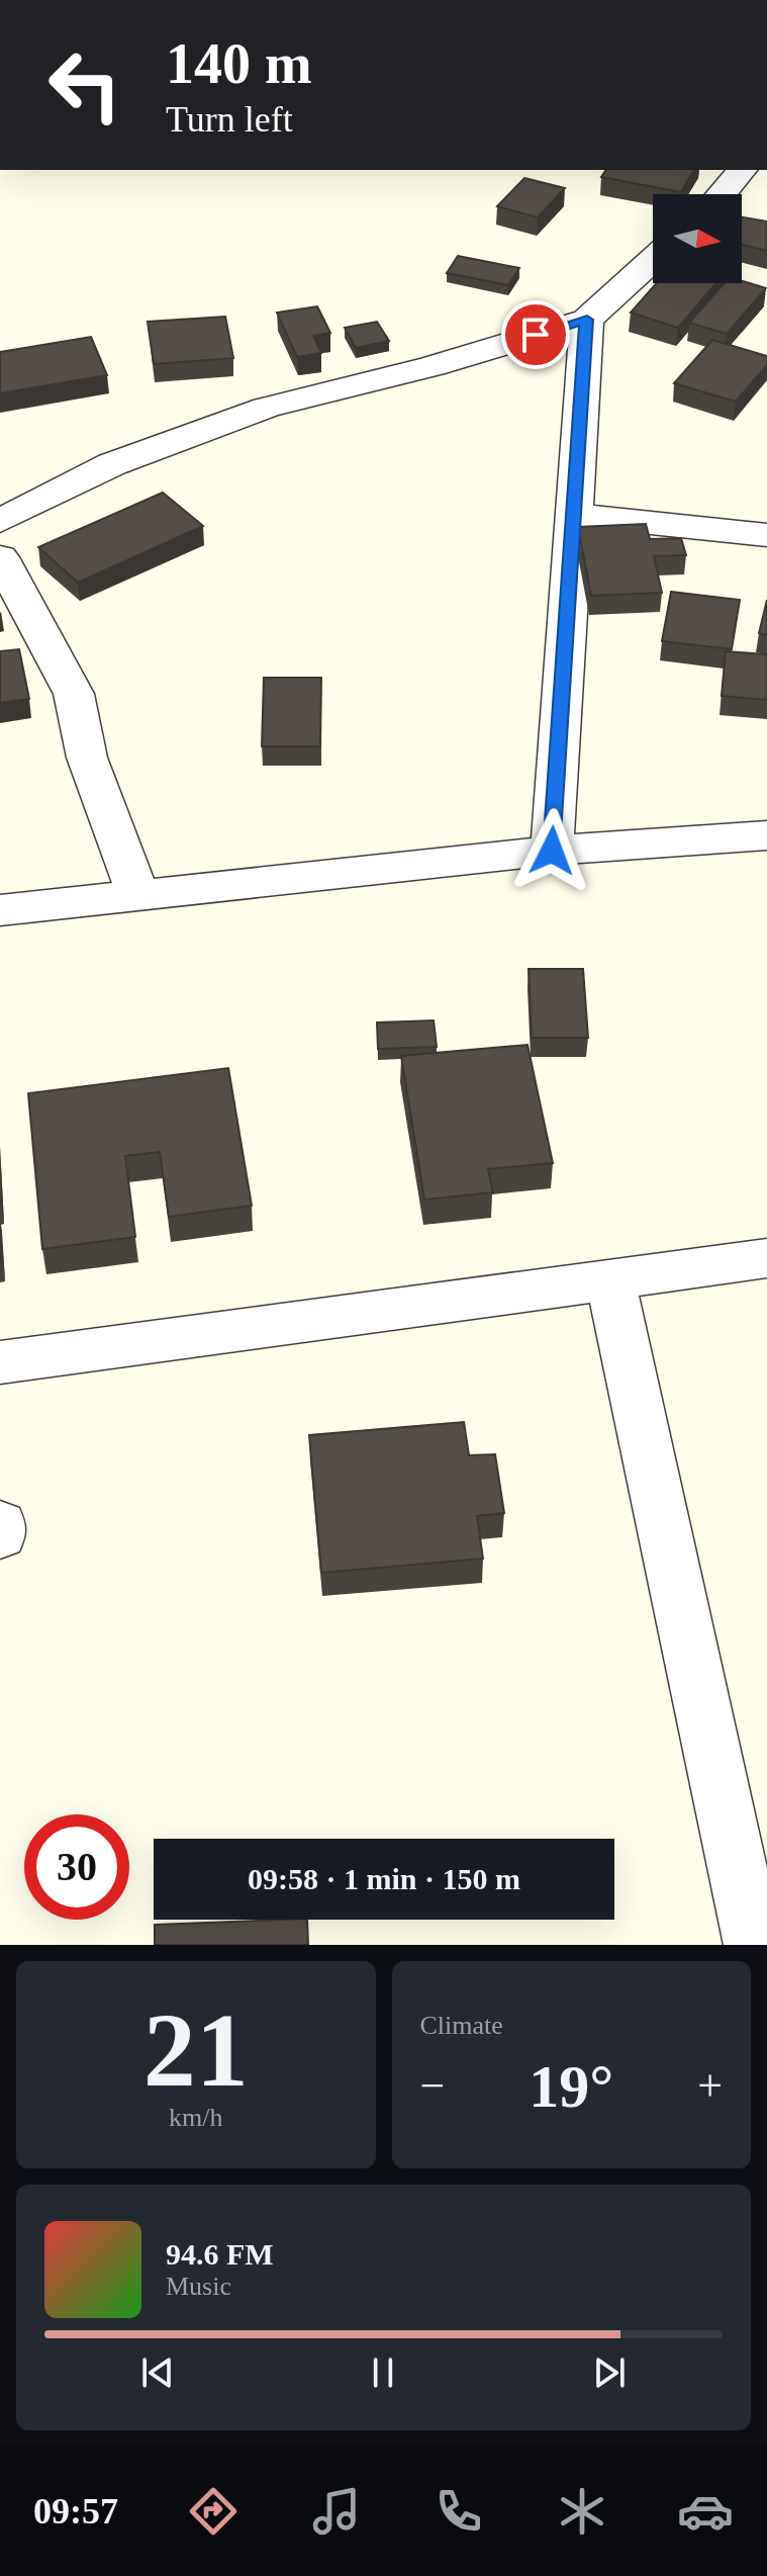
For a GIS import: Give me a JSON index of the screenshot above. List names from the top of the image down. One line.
{"north":"right","page":{"turn":["140 m","Turn left"],"limit":"30","trip":"09:58 · 1 min · 150 m","tile":[["21","km/h"],"Climate"],"heat":["−","19°","+"],"song":["94.6 FM","Music"],"tabs":"09:57"}}
